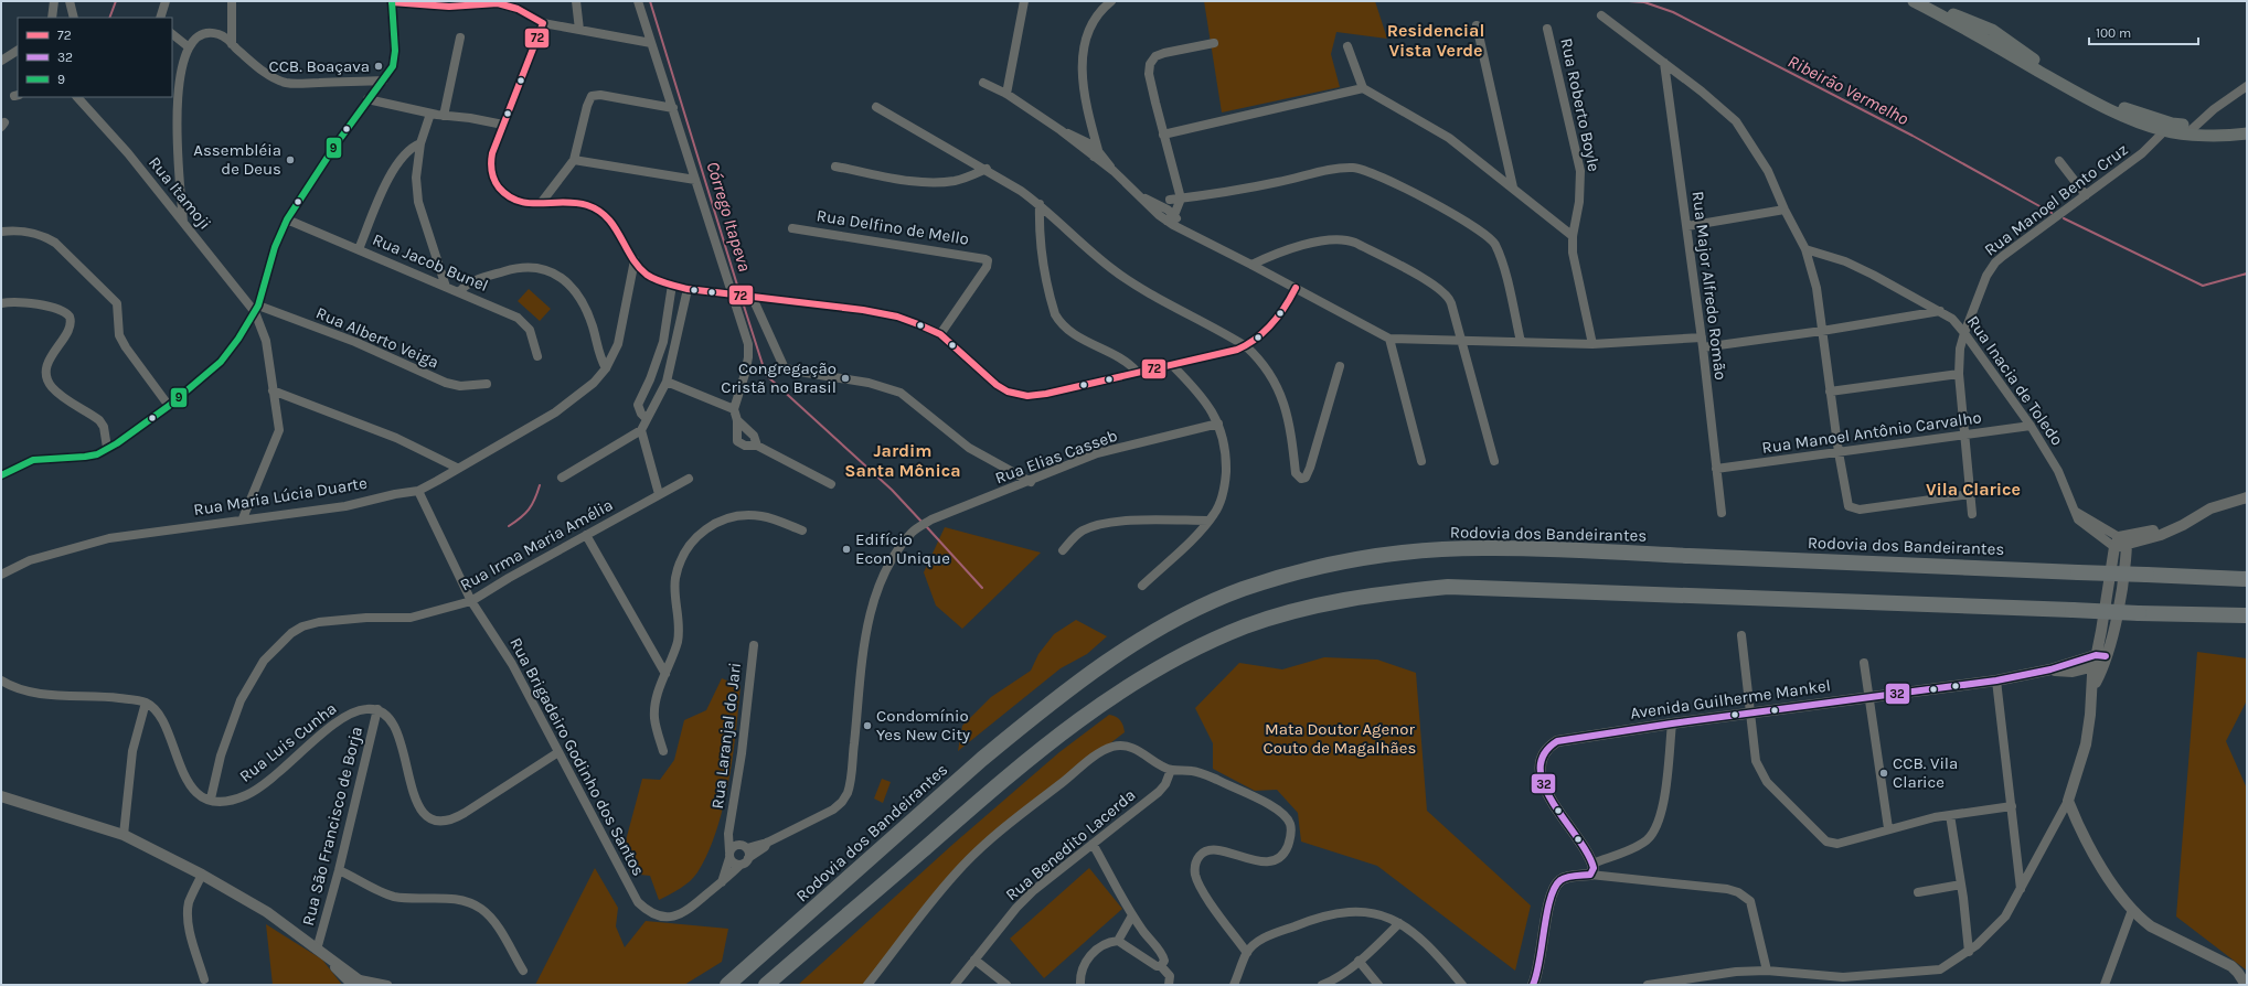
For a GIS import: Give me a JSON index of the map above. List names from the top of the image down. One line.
{"streets":{"highway":["Rodovia dos Bandeirantes"],"street":["Rua Roberto Boyle","Rua Itamoji","Rua Manoel Bento Cruz","Rua Delfino de Mello","Rua Jacob Bunel","Rua Major Alfredo Romão","Rua Alberto Veiga","Rua Inacia de Toledo","Rua Manoel Antônio Carvalho","Rua Elias Casseb","Rua Maria Lúcia Duarte","Rua Irma Maria Amélia","Avenida Guilherme Mankel","Rua Laranjal do Jari","Rua Luis Cunha","Rua Brigadeiro Godinho dos Santos","Rua São Francisco de Borja","Rua Benedito Lacerda"]},"crossings":[["Rua Itamoji","Rua Alberto Veiga"],["Rua Manoel Bento Cruz","Rua Inacia de Toledo"],["Rua Manoel Bento Cruz","Rua Manoel Antônio Carvalho"],["Rua Major Alfredo Romão","Rua Manoel Antônio Carvalho"],["Rua Inacia de Toledo","Rua Manoel Antônio Carvalho"],["Rua Elias Casseb","Rua Laranjal do Jari"],["Rua Elias Casseb","Rua Brigadeiro Godinho dos Santos"],["Rua Maria Lúcia Duarte","Rua Brigadeiro Godinho dos Santos"],["Rua Irma Maria Amélia","Rua Luis Cunha"],["Rua Irma Maria Amélia","Rua Brigadeiro Godinho dos Santos"],["Rua Laranjal do Jari","Rua Brigadeiro Godinho dos Santos"],["Rua Luis Cunha","Rua São Francisco de Borja"]],"districts":["Residencial Vista Verde","Jardim Santa Mônica","Vila Clarice"],"water":["Ribeirão Vermelho","Córrego Itapeva"],"parks":["Mata Doutor Agenor Couto de Magalhães"],"places":["CCB. Boaçava","Assembléia de Deus","Congregação Cristã no Brasil","Edifício Econ Unique","Condomínio Yes New City","CCB. Vila Clarice"],"lines":["transit line 9","transit line 72","transit line 32"],"legend":["72","32","9"],"scale_bar":"100 m"}
